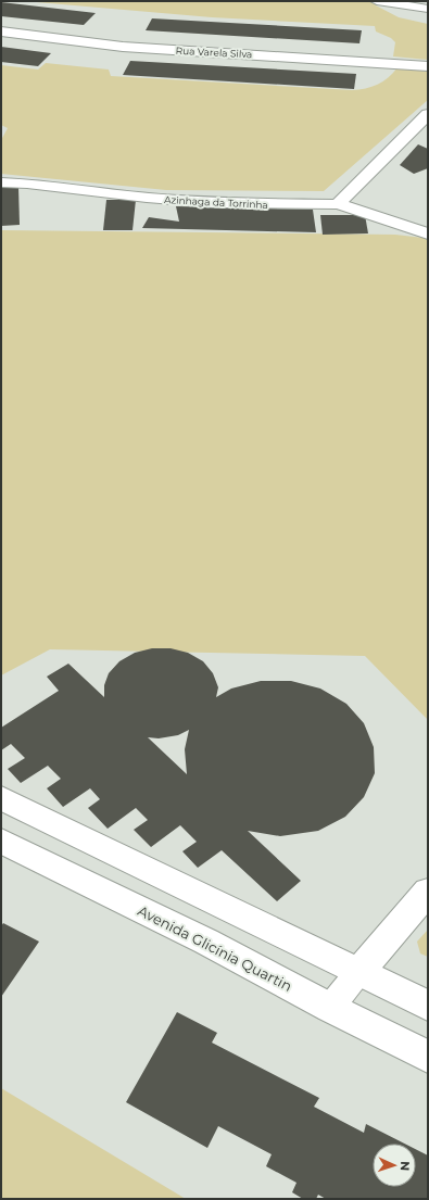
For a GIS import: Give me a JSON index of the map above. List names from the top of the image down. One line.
{"streets":{"street":["Rua Varela Silva","Azinhaga da Torrinha","Avenida Glicínia Quartin"]},"north":"right"}
